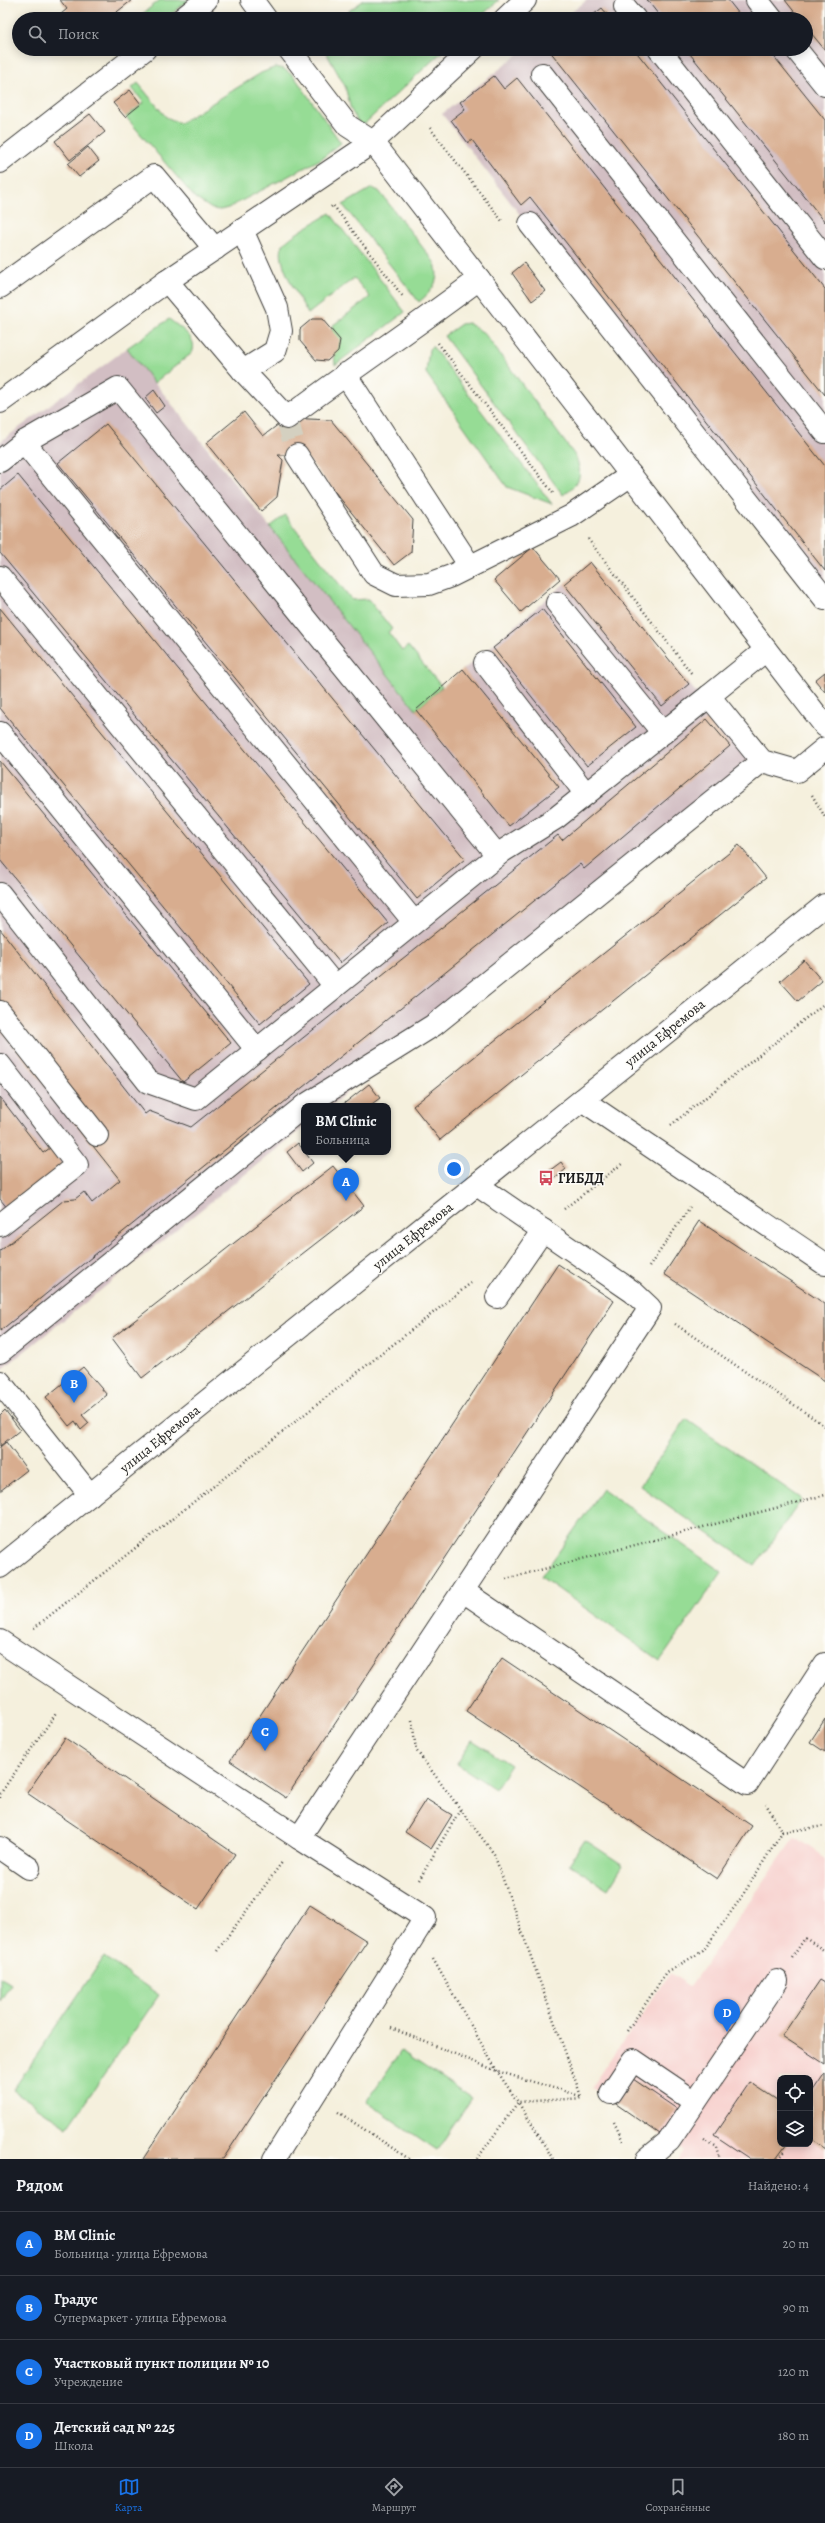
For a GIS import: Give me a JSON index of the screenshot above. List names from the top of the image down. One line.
{"streets":{"street":["улица Ефремова"]},"places":{"bus stop":["ГИБДД"]},"page":{"search":"Поиск","popup":["BM Clinic","Больница"],"pins":["A","B","C","D"],"heading":["Рядом","Найдено: 4"],"list":[{"mark":"A","name":"BM Clinic","note":"Больница · улица Ефремова","value":"20 m"},{"mark":"B","name":"Градус","note":"Супермаркет · улица Ефремова","value":"90 m"},{"mark":"C","name":"Участковый пункт полиции № 10","note":"Учреждение","value":"120 m"},{"mark":"D","name":"Детский сад № 225","note":"Школа","value":"180 m"}],"nav":["Карта","Маршрут","Сохранённые"]}}
